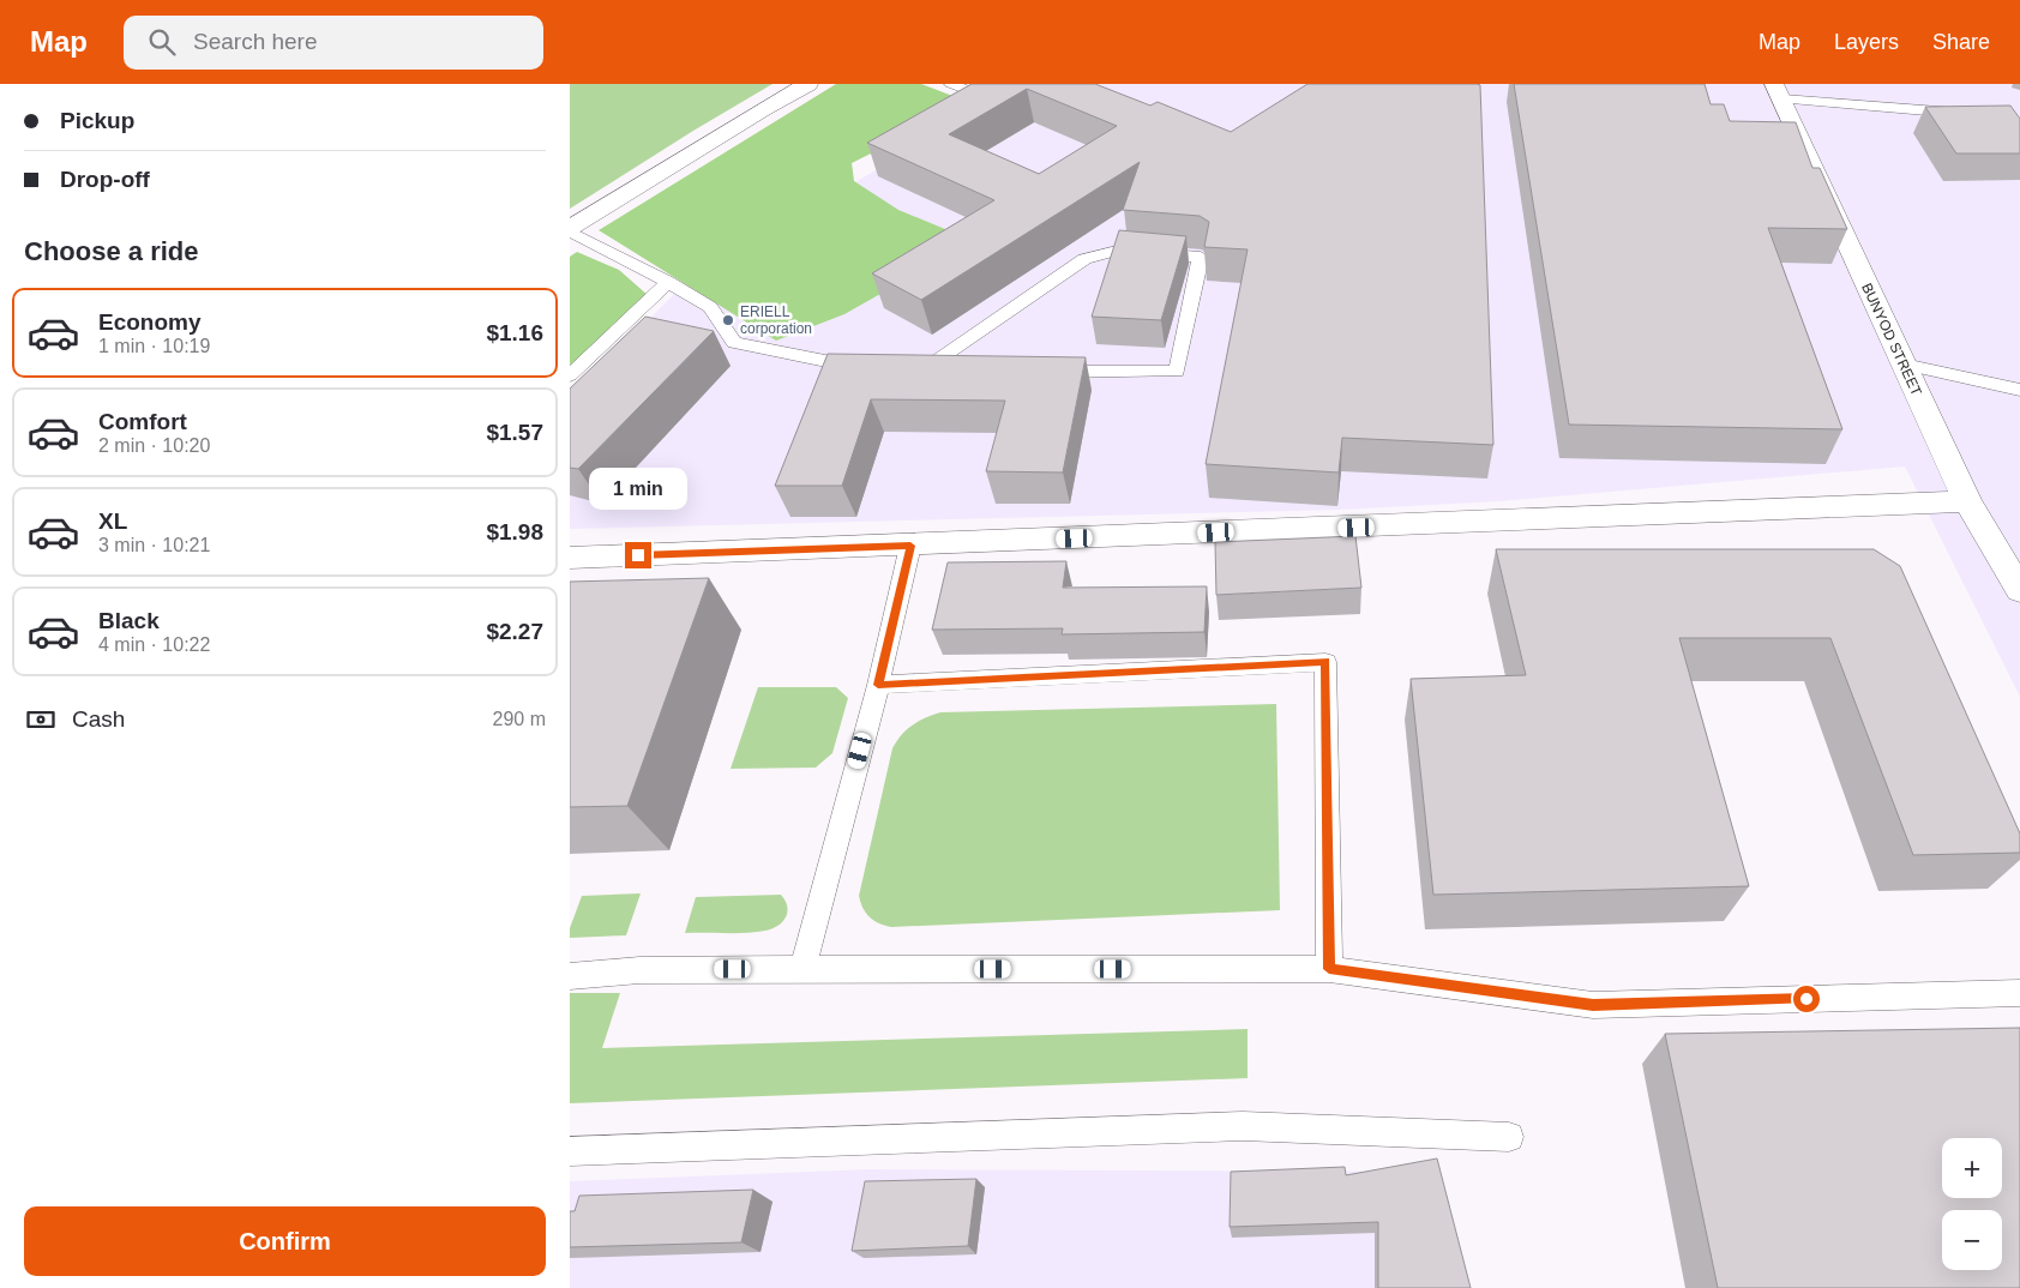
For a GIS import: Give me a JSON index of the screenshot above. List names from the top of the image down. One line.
{"streets":{"street":["BUNYOD STREET"]},"places":["ERIELL corporation"],"page":{"header":"Map","search":"Search here","nav":["Map","Layers","Share"],"banner":["Pickup","Drop-off"],"heading":"Choose a ride","list":[{"name":"Economy","note":"1 min · 10:19","value":"$1.16"},{"name":"Comfort","note":"2 min · 10:20","value":"$1.57"},{"name":"XL","note":"3 min · 10:21","value":"$1.98"},{"name":"Black","note":"4 min · 10:22","value":"$2.27"}],"bubble":"1 min","pay":["Cash","290 m"],"map_buttons":["+","−"],"buttons":"Confirm"}}
